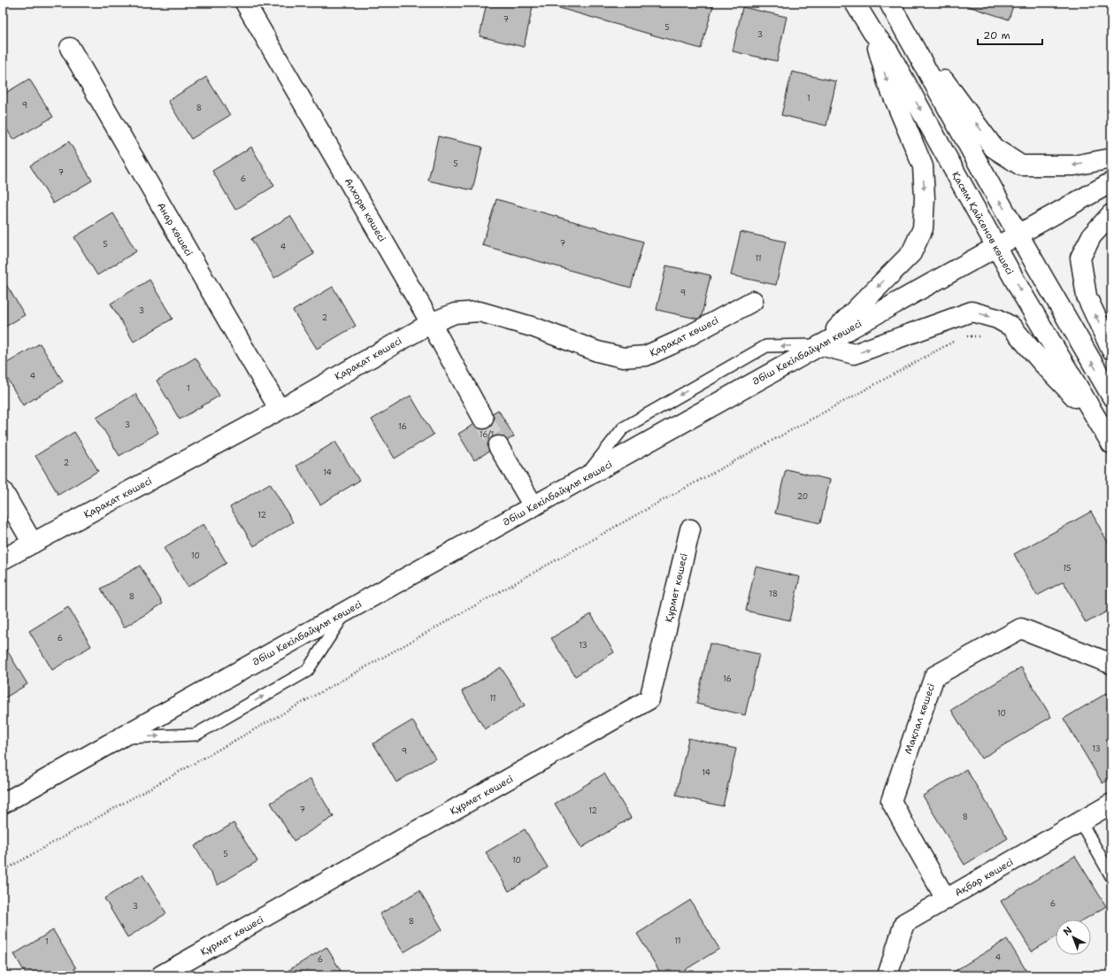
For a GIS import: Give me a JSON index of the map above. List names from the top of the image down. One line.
{"streets":{"street":["Алхоры көшесі","Қасым Қайсенов көшесі","Анар көшесі","Қарақат көшесі","Әбіш Кекілбайұлы көшесі","Құрмет көшесі","Мақпал көшесі","Ақбар көшесі"]},"crossings":[["Алхоры көшесі","Қарақат көшесі"],["Қасым Қайсенов көшесі","Әбіш Кекілбайұлы көшесі"],["Анар көшесі","Қарақат көшесі"],["Мақпал көшесі","Ақбар көшесі"]],"house_numbers":["7","5","3","1","9","8","5","7","6","7","5","4","11","9","3","2","4","1","3","16","16/1","2","14","20","12","10","15","18","8","6","13","16","11","10","13","9","14","7","12","8","5","10","6","3","8","11","1","4","6"],"scale_bar":"20 m","north":"top left"}
